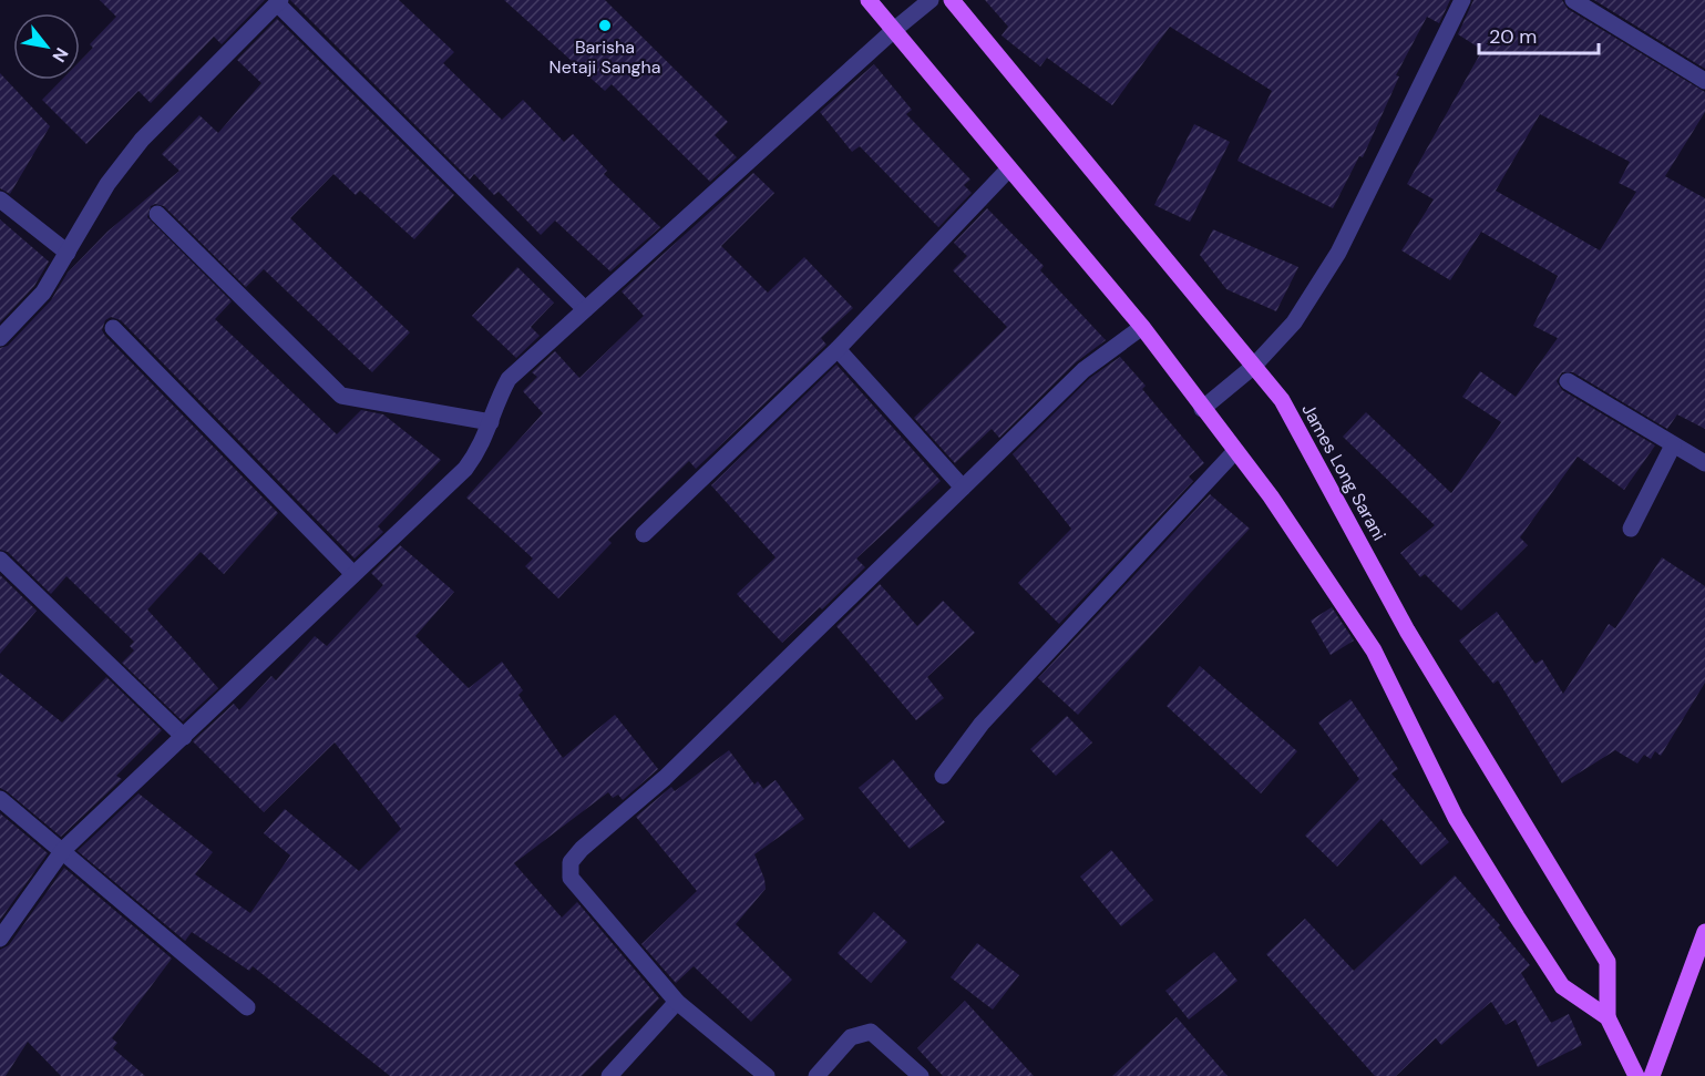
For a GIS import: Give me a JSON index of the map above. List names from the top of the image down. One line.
{"streets":{"main road":["James Long Sarani"]},"places":["Barisha Netaji Sangha"],"scale_bar":"20 m","north":"bottom right"}
